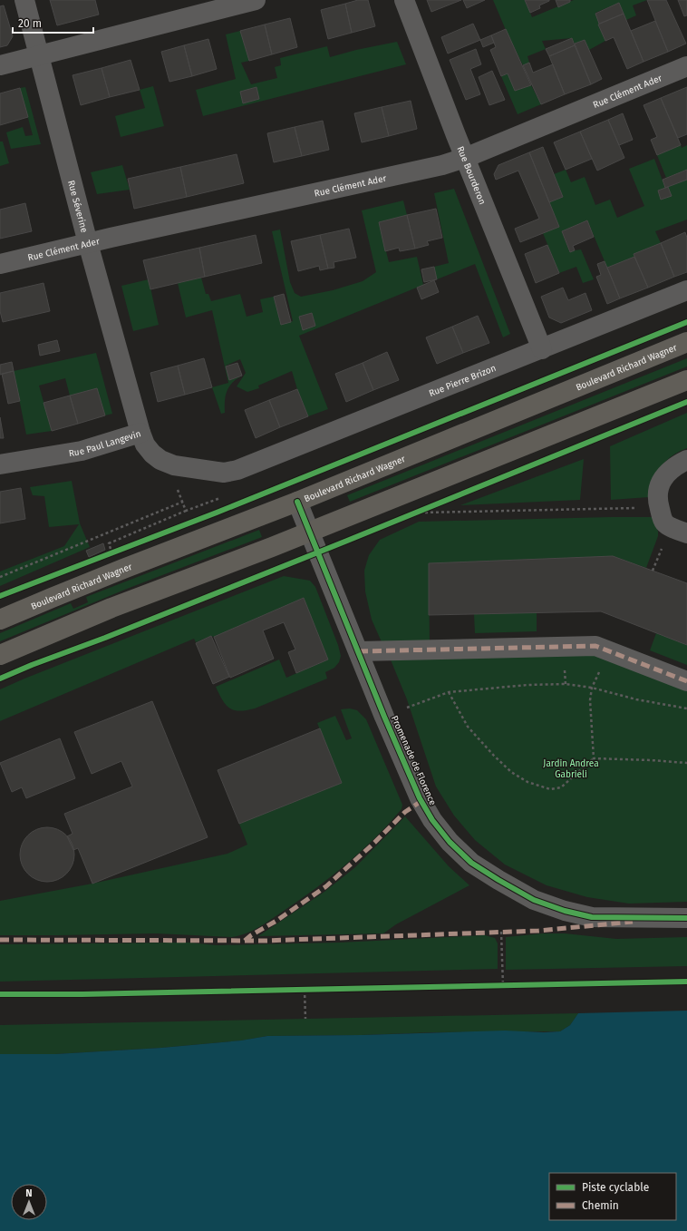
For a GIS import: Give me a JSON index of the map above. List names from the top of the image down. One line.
{"streets":{"main road":["Boulevard Richard Wagner"],"street":["Rue Clément Ader","Rue Bourderon","Rue Séverine","Rue Pierre Brizon","Rue Paul Langevin","Promenade de Florence"]},"crossings":[["Rue Clément Ader","Rue Bourderon"],["Rue Clément Ader","Rue Séverine"],["Rue Bourderon","Rue Pierre Brizon"],["Rue Séverine","Rue Paul Langevin"],["Boulevard Richard Wagner","Promenade de Florence"],["Rue Pierre Brizon","Rue Paul Langevin"]],"parks":["Jardin Andrea Gabrieli"],"legend":["Piste cyclable","Chemin"],"scale_bar":"20 m","north":"top"}
